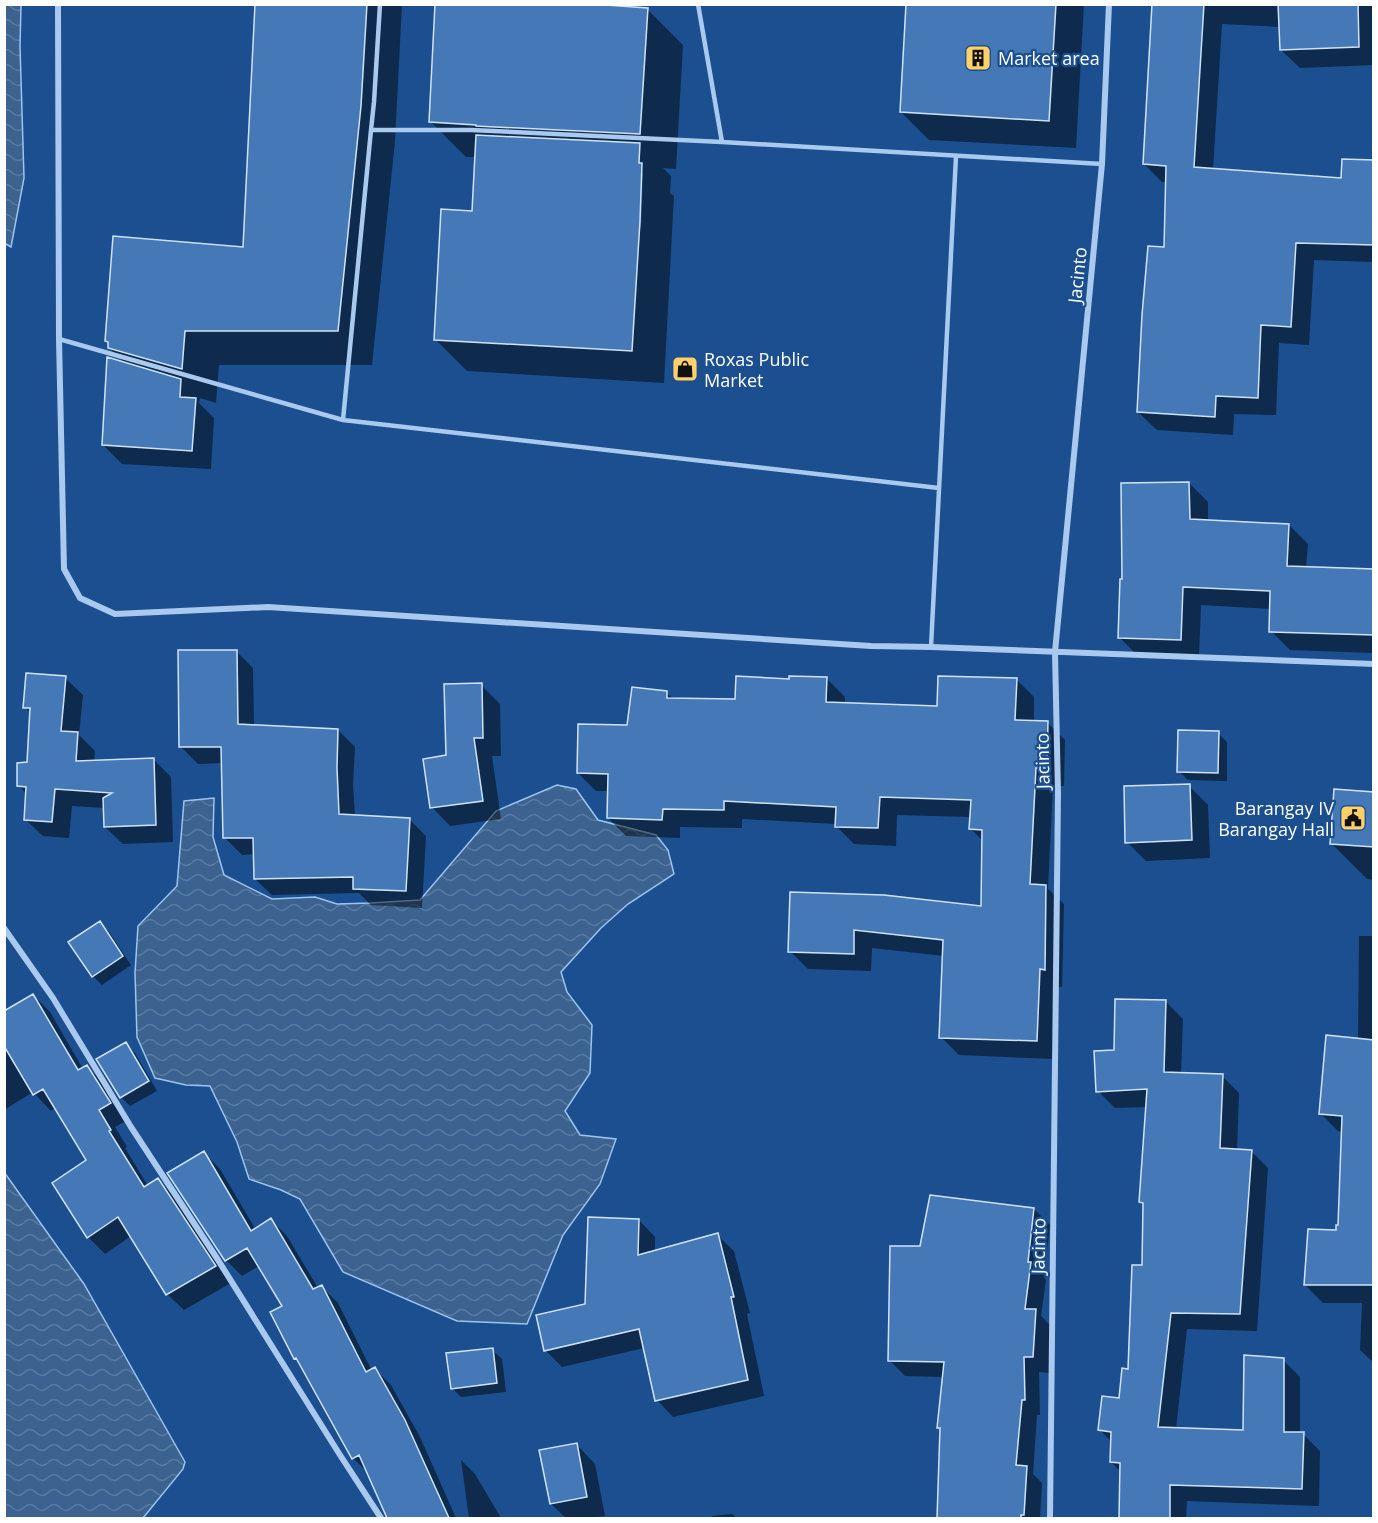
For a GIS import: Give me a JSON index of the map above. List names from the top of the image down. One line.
{"streets":{"street":["Jacinto"]},"places":{"building":["Market area"],"shop":["Roxas Public Market"],"public building":["Barangay IV Barangay Hall"]}}
